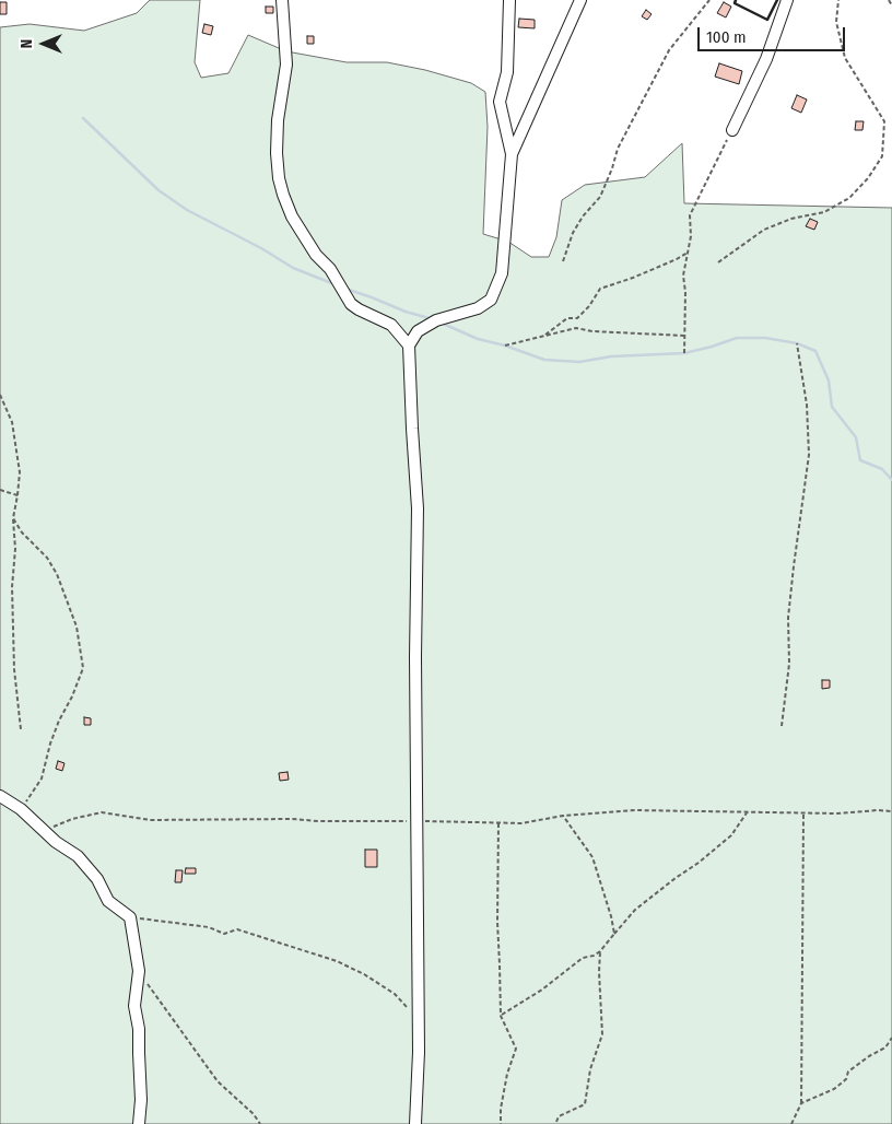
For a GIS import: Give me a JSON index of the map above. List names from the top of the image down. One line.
{"scale_bar":"100 m","north":"left"}
